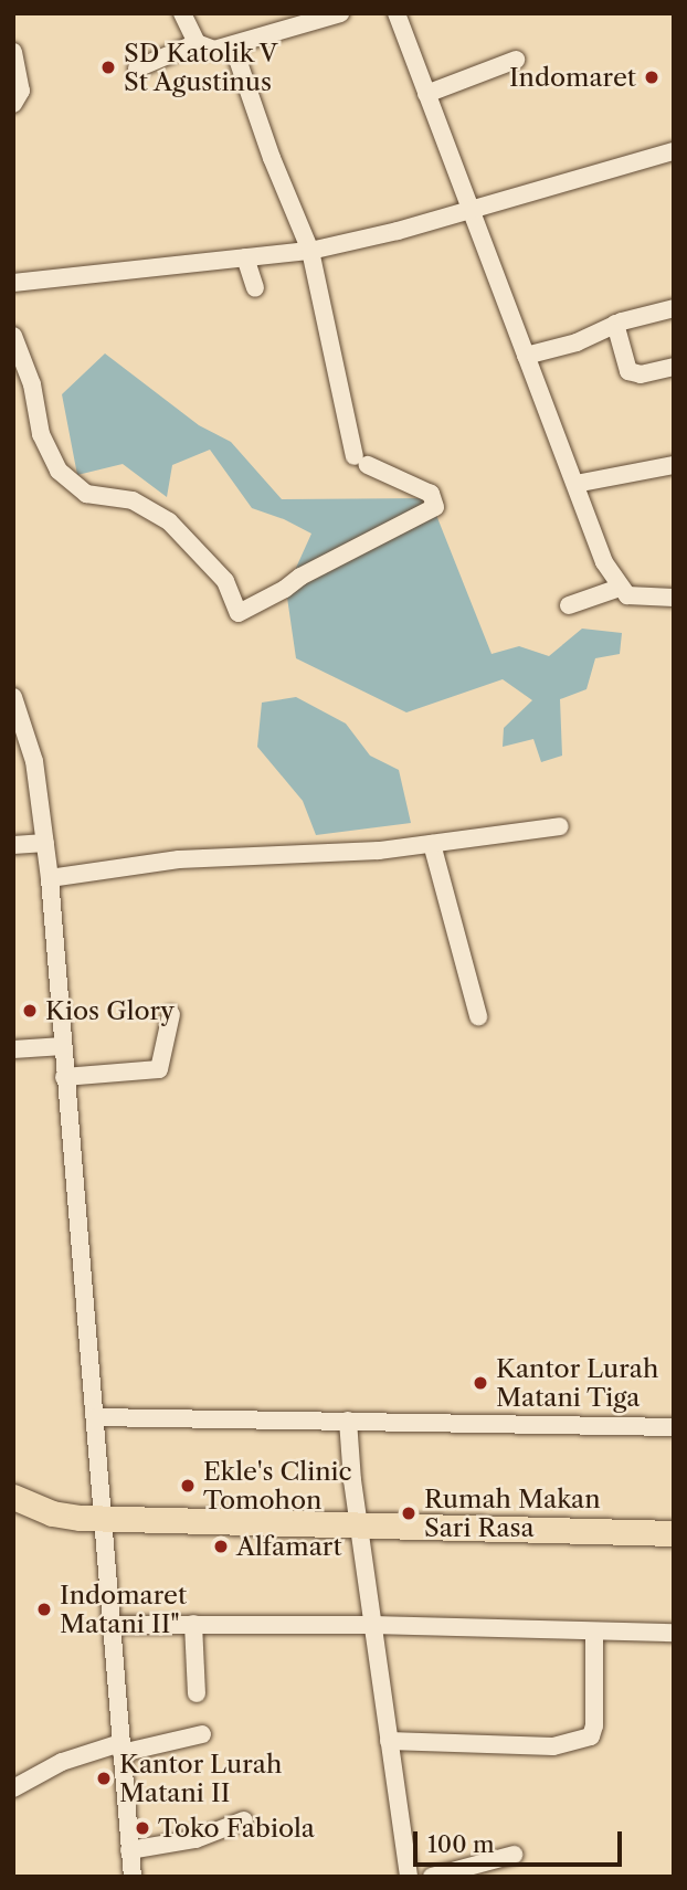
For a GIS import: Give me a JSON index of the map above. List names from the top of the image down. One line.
{"places":["SD Katolik V St Agustinus","Indomaret","Kios Glory","Kantor Lurah Matani Tiga","Ekle's Clinic Tomohon","Rumah Makan Sari Rasa","Alfamart","Indomaret Matani II\"","Kantor Lurah Matani II","Toko Fabiola"],"scale_bar":"100 m"}
